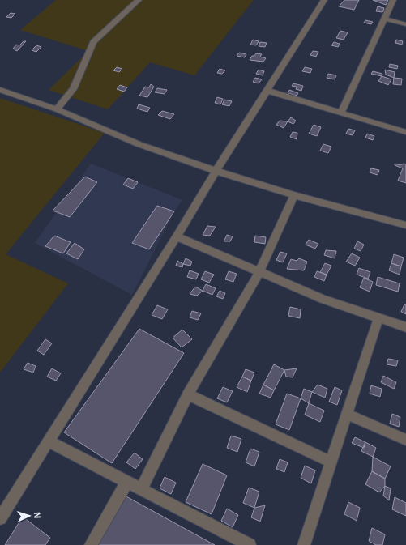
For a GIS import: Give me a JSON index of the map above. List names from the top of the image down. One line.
{"north":"right"}
